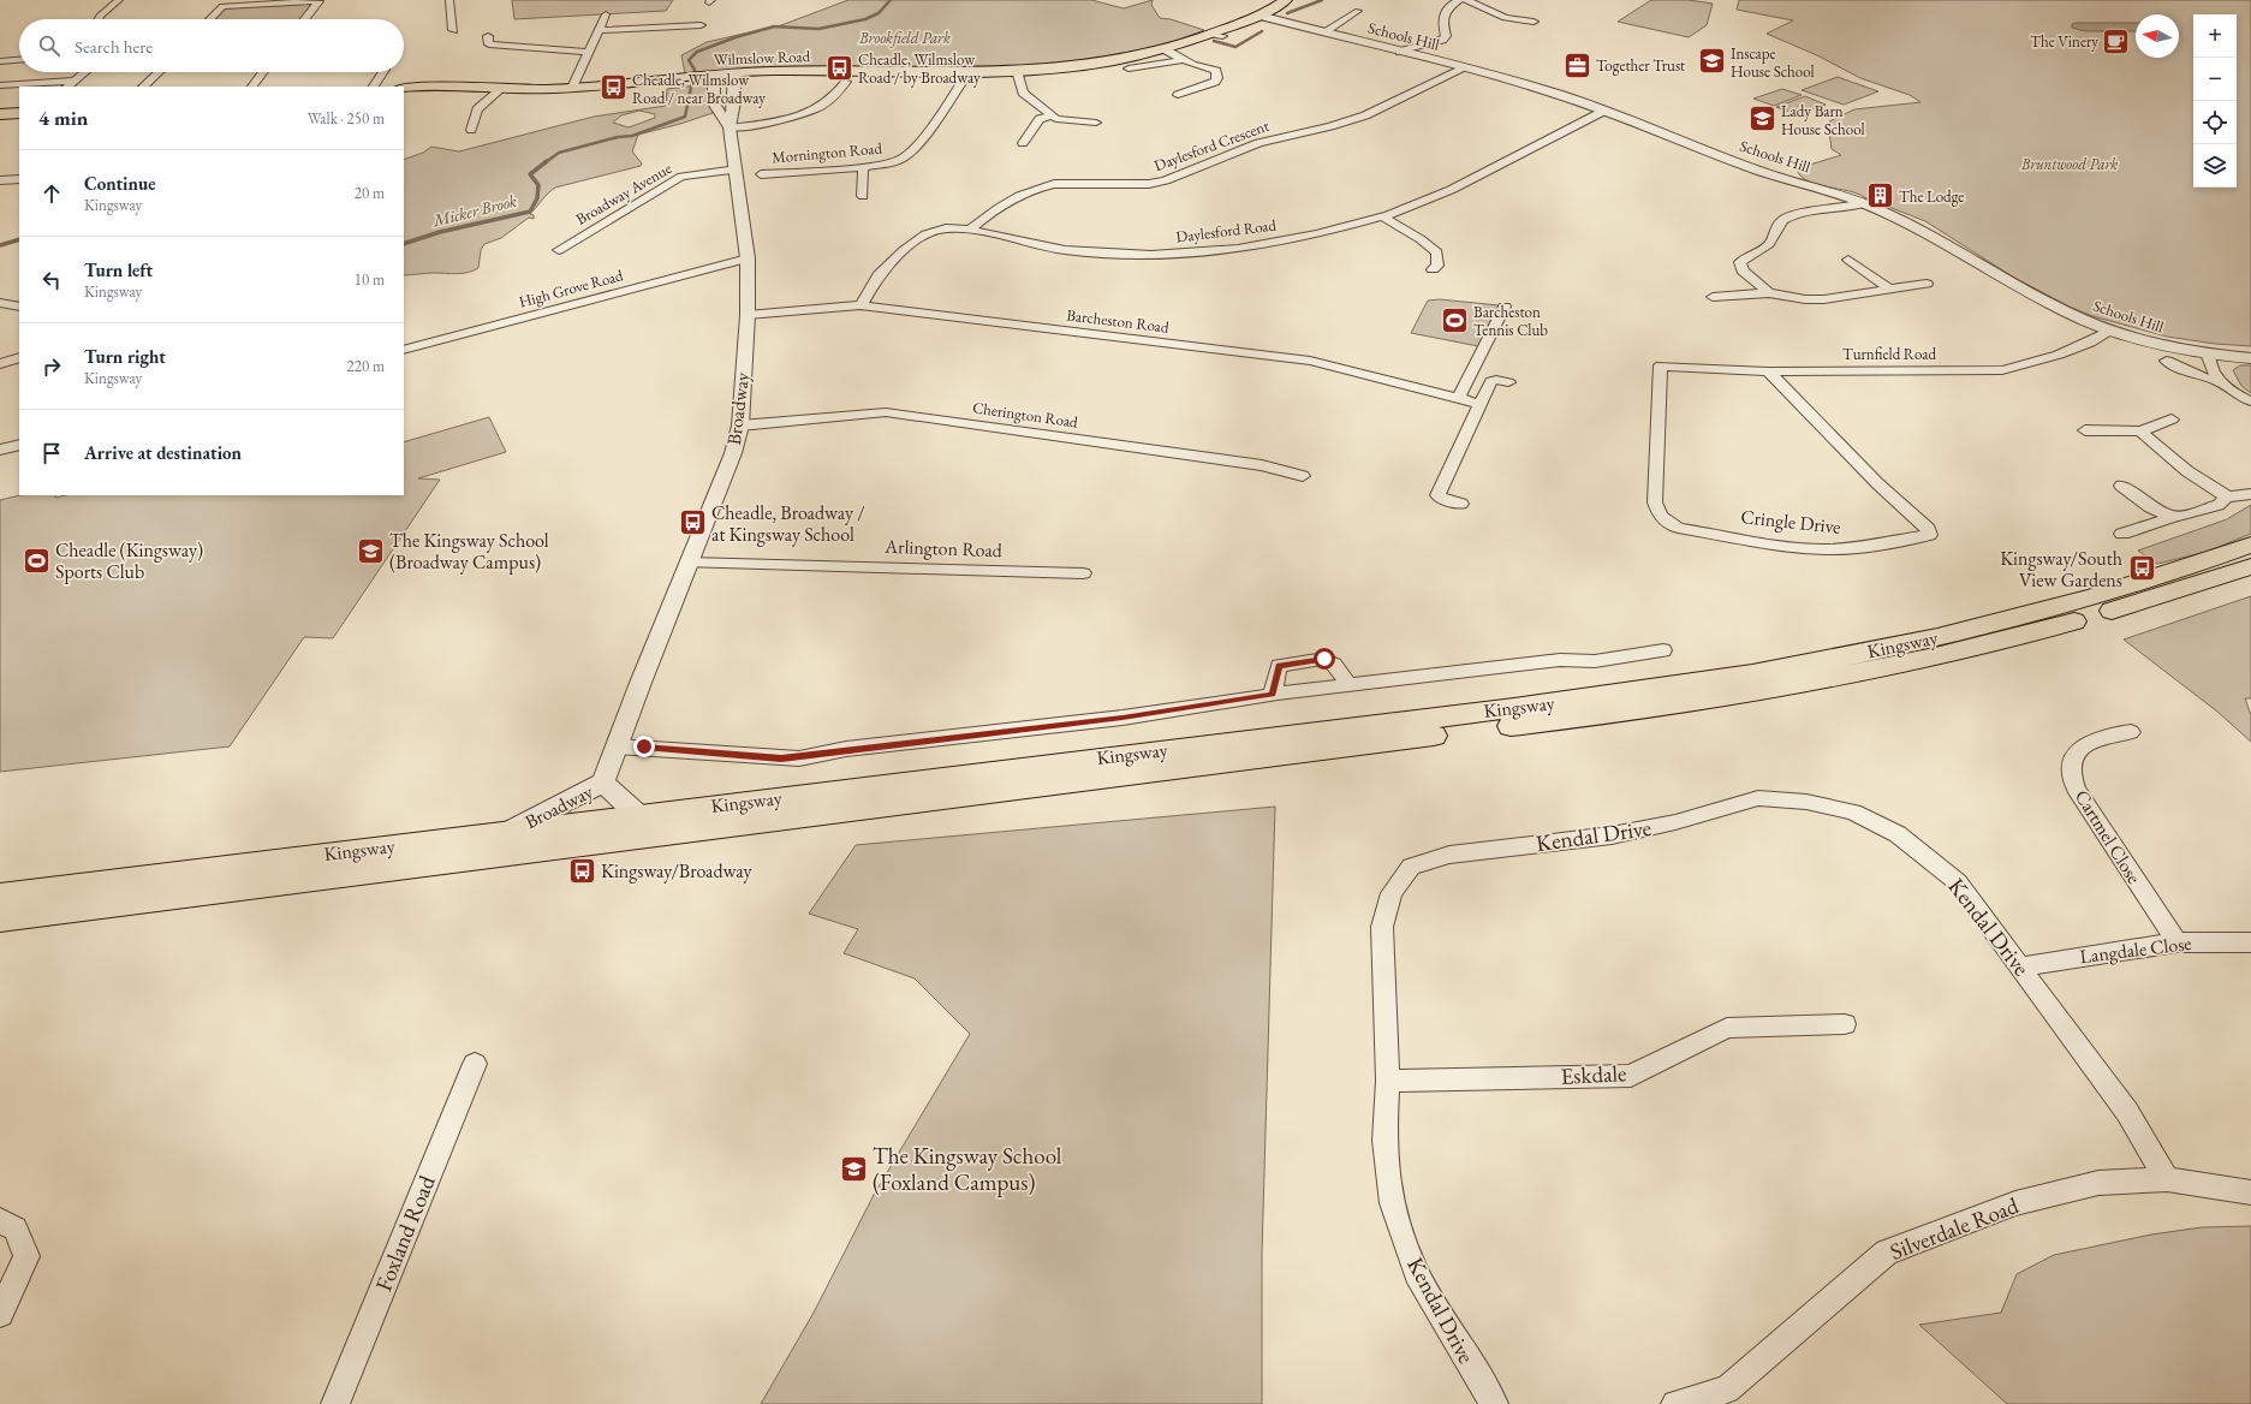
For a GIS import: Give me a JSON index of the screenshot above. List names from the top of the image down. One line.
{"streets":{"main road":["Wilmslow Road","Kingsway"],"street":["Schools Hill","Daylesford Crescent","Mornington Road","Broadway Avenue","Daylesford Road","High Grove Road","Barcheston Road","Turnfield Road","Broadway","Cherington Road","Cringle Drive","Arlington Road","Kendal Drive","Cartmel Close","Langdale Close","Eskdale","Silverdale Road","Foxland Road"]},"crossings":[["Schools Hill","Wilmslow Road"],["Schools Hill","Daylesford Crescent"],["Schools Hill","Daylesford Road"],["Schools Hill","Turnfield Road"],["Wilmslow Road","Mornington Road"],["Wilmslow Road","Broadway"],["Daylesford Crescent","Daylesford Road"],["Broadway Avenue","Broadway"],["Daylesford Road","Barcheston Road"],["High Grove Road","Broadway"],["Barcheston Road","Broadway"],["Turnfield Road","Cringle Drive"],["Broadway","Cherington Road"],["Broadway","Arlington Road"],["Broadway","Kingsway"],["Kendal Drive","Langdale Close"],["Kendal Drive","Eskdale"],["Kendal Drive","Silverdale Road"],["Cartmel Close","Langdale Close"]],"water":["Micker Brook"],"parks":["Brookfield Park","Bruntwood Park"],"places":{"cafe":["The Vinery"],"school or university":["Inscape House School","Lady Barn House School","The Kingsway School (Broadway Campus)","The Kingsway School (Foxland Campus)"],"office":["Together Trust"],"bus stop":["Cheadle, Wilmslow Road / by Broadway","Cheadle, Wilmslow Road / near Broadway","Cheadle, Broadway / at Kingsway School","Kingsway/South View Gardens","Kingsway/Broadway"],"building":["The Lodge"],"sports":["Barcheston Tennis Club","Cheadle (Kingsway) Sports Club"]},"north":"left","page":{"map_buttons":["+","−"],"search":"Search here","heading":["4 min","Walk · 250 m"],"list":[["Continue","Kingsway","20 m"],["Turn left","Kingsway","10 m"],["Turn right","Kingsway","220 m"],"Arrive at destination"]}}
